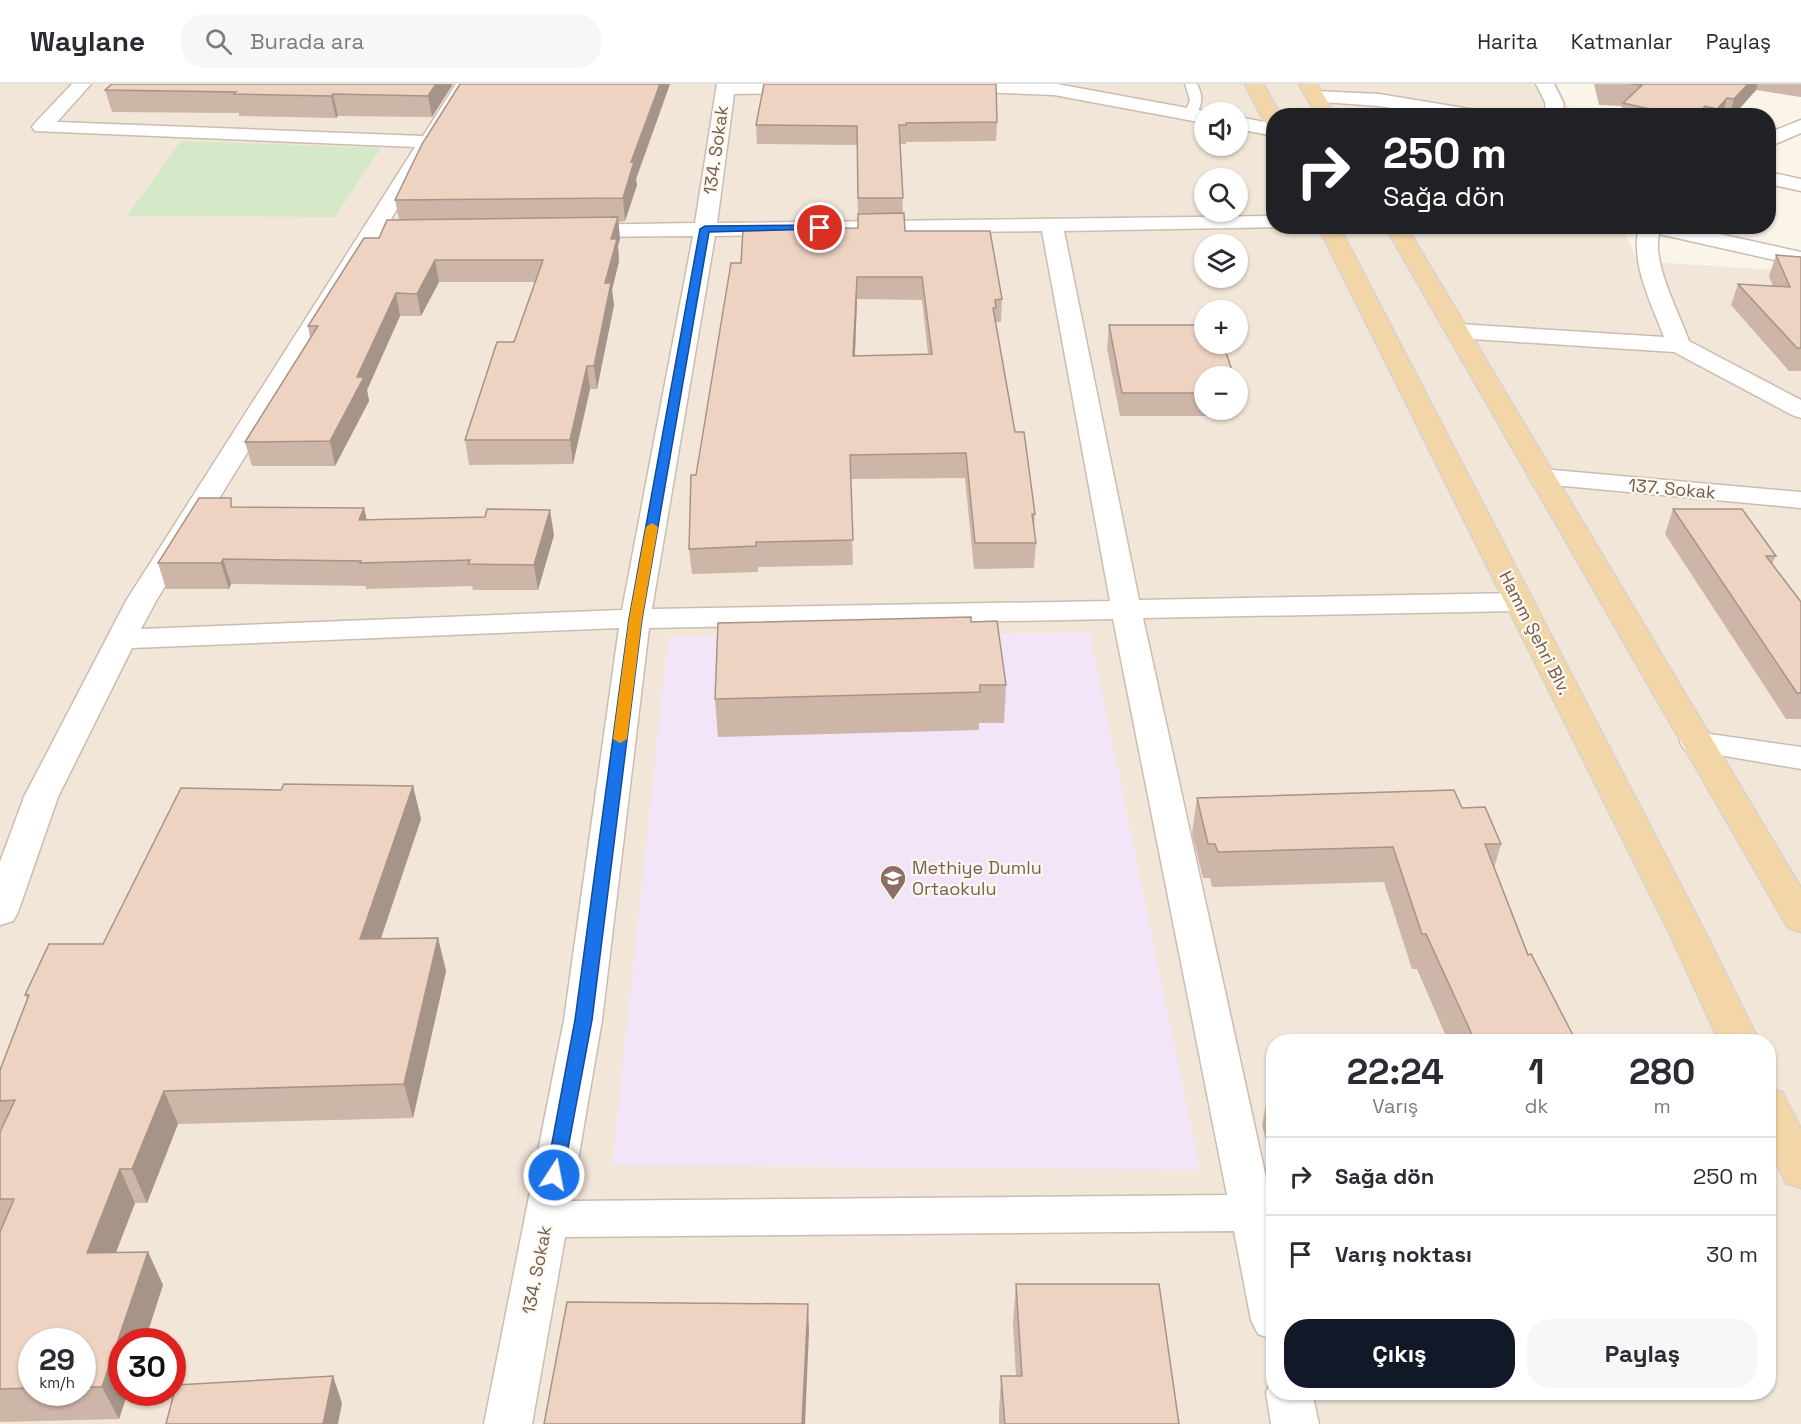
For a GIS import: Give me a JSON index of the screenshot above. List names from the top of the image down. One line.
{"streets":{"main road":["Hamm Şehri Blv."],"street":["134. Sokak","137. Sokak"]},"places":{"school or university":["Methiye Dumlu Ortaokulu"]},"page":{"header":"Waylane","search":"Burada ara","nav":["Harita","Katmanlar","Paylaş"],"map_buttons":["+","−"],"turn":["250 m","Sağa dön"],"eta":["22:24","Varış","1","dk","280","m"],"list":[{"name":"Sağa dön","value":"250 m"},{"name":"Varış noktası","value":"30 m"}],"buttons":["Çıkış","Paylaş"],"speed":"29 km/h","limit":"30"}}
